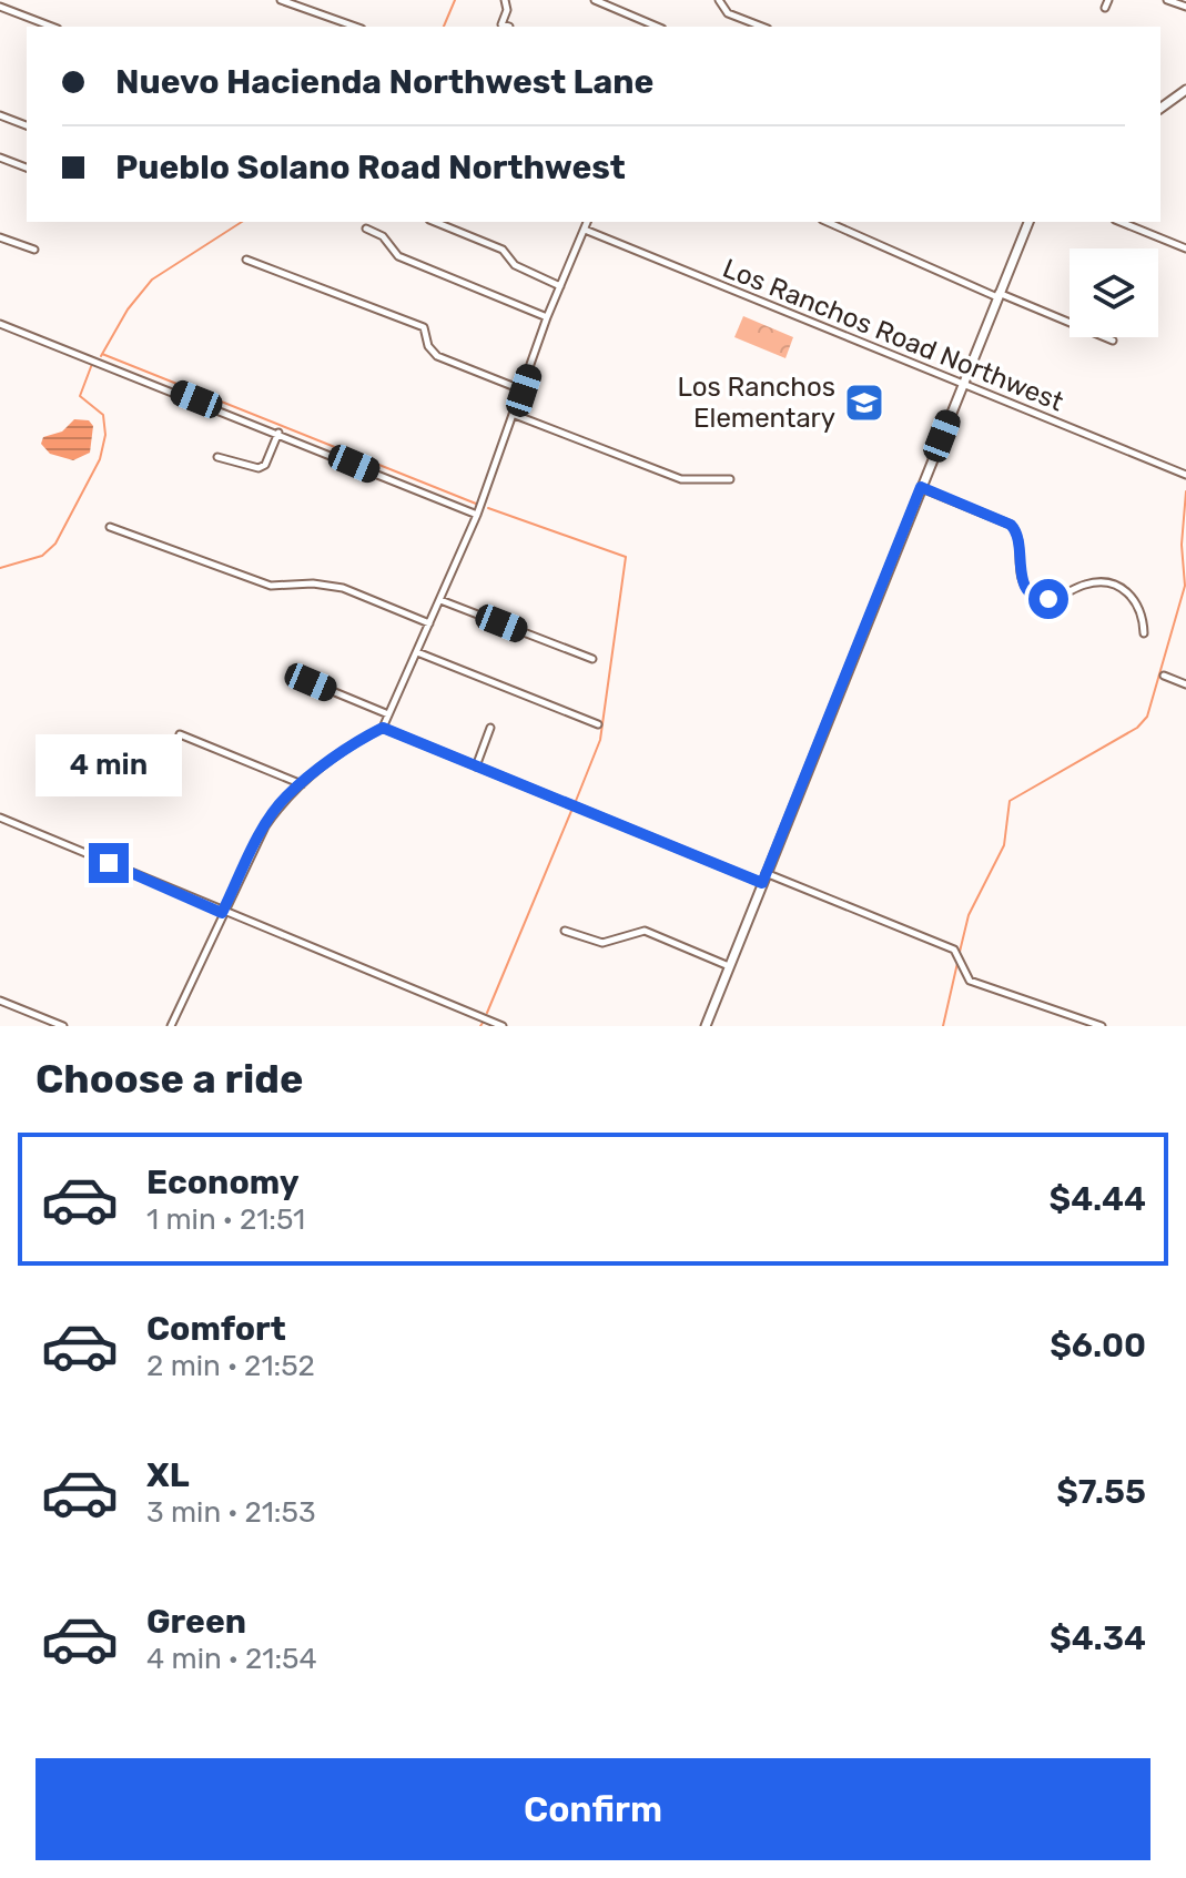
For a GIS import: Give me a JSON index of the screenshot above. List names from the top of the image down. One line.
{"streets":{"street":["Los Ranchos Road Northwest"]},"places":{"school or university":["Los Ranchos Elementary"]},"page":{"banner":["Nuevo Hacienda Northwest Lane","Pueblo Solano Road Northwest"],"bubble":"4 min","heading":"Choose a ride","list":[{"name":"Economy","note":"1 min · 21:51","value":"$4.44"},{"name":"Comfort","note":"2 min · 21:52","value":"$6.00"},{"name":"XL","note":"3 min · 21:53","value":"$7.55"},{"name":"Green","note":"4 min · 21:54","value":"$4.34"}],"buttons":"Confirm"}}
